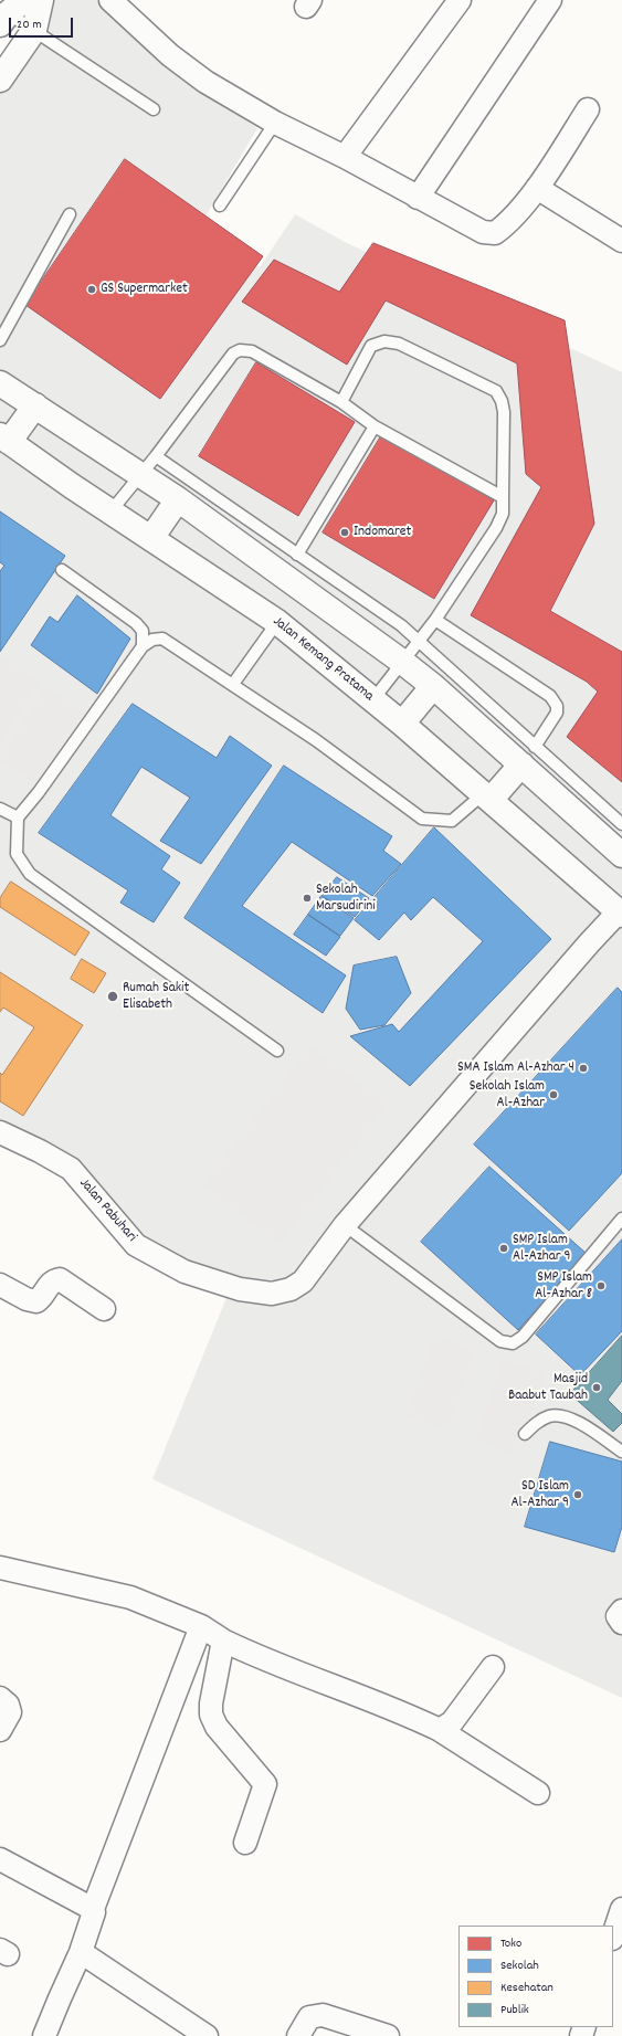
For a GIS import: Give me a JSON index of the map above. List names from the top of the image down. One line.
{"streets":{"street":["Jalan Kemang Pratama","Jalan Pabuhari"]},"crossings":[["Jalan Kemang Pratama","Jalan Pabuhari"]],"places":["GS Supermarket","Indomaret","Sekolah Marsudirini","Rumah Sakit Elisabeth","SMA Islam Al-Azhar 4","Sekolah Islam Al-Azhar","SMP Islam Al-Azhar 9","SMP Islam Al-Azhar 8","Masjid Baabut Taubah","SD Islam Al-Azhar 9"],"legend":["Toko","Sekolah","Kesehatan","Publik"],"scale_bar":"20 m"}
